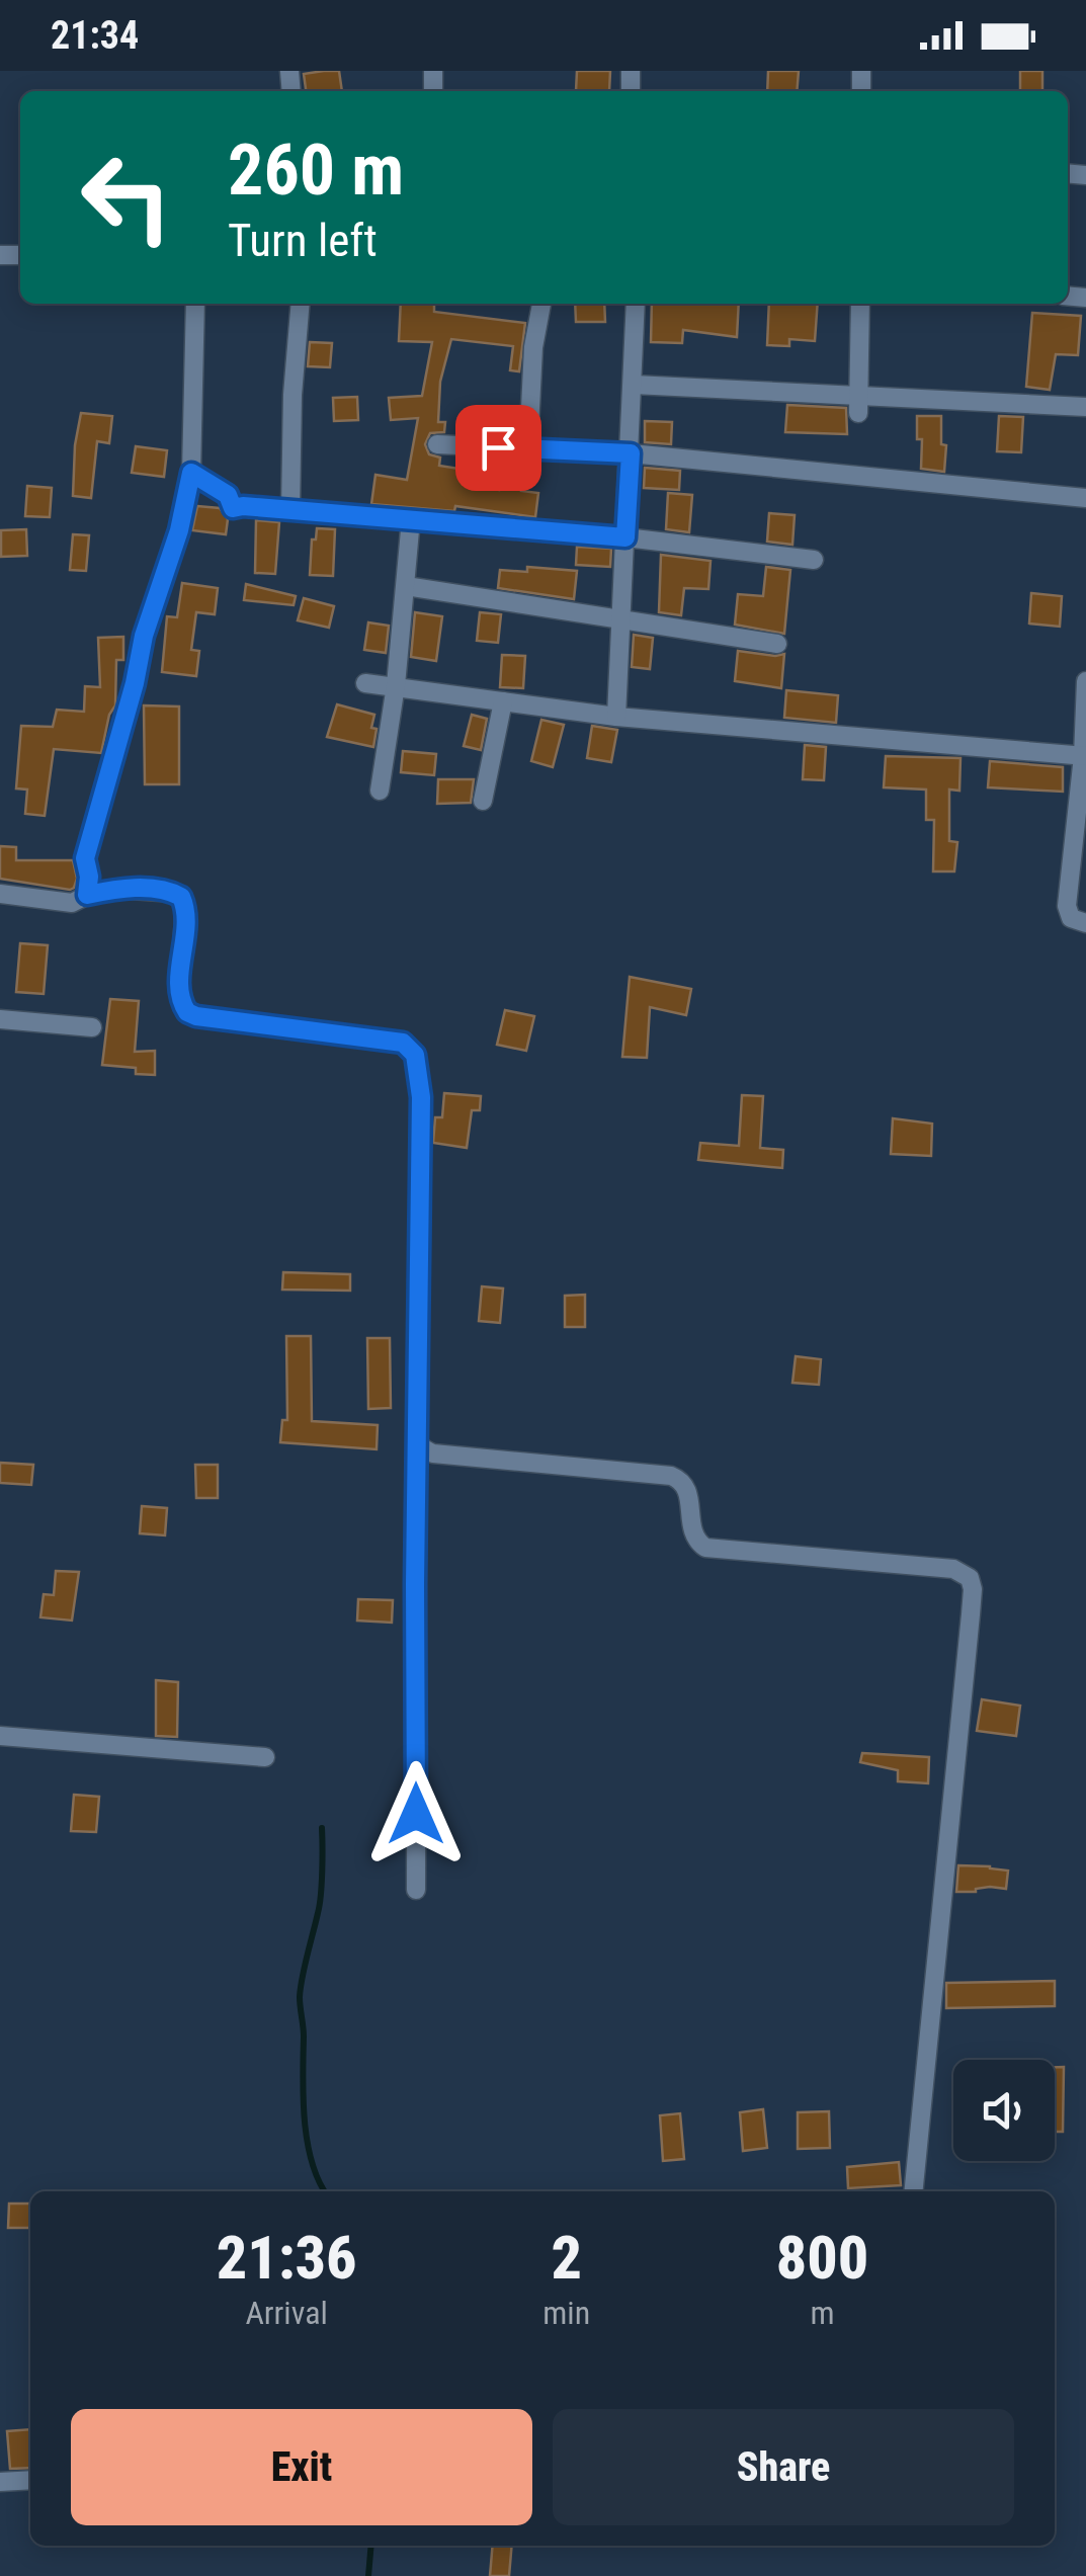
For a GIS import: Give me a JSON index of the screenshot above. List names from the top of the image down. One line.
{"page":{"status":"21:34","turn":["260 m","Turn left"],"eta":["21:36","Arrival","2","min","800","m"],"buttons":["Exit","Share"]}}
